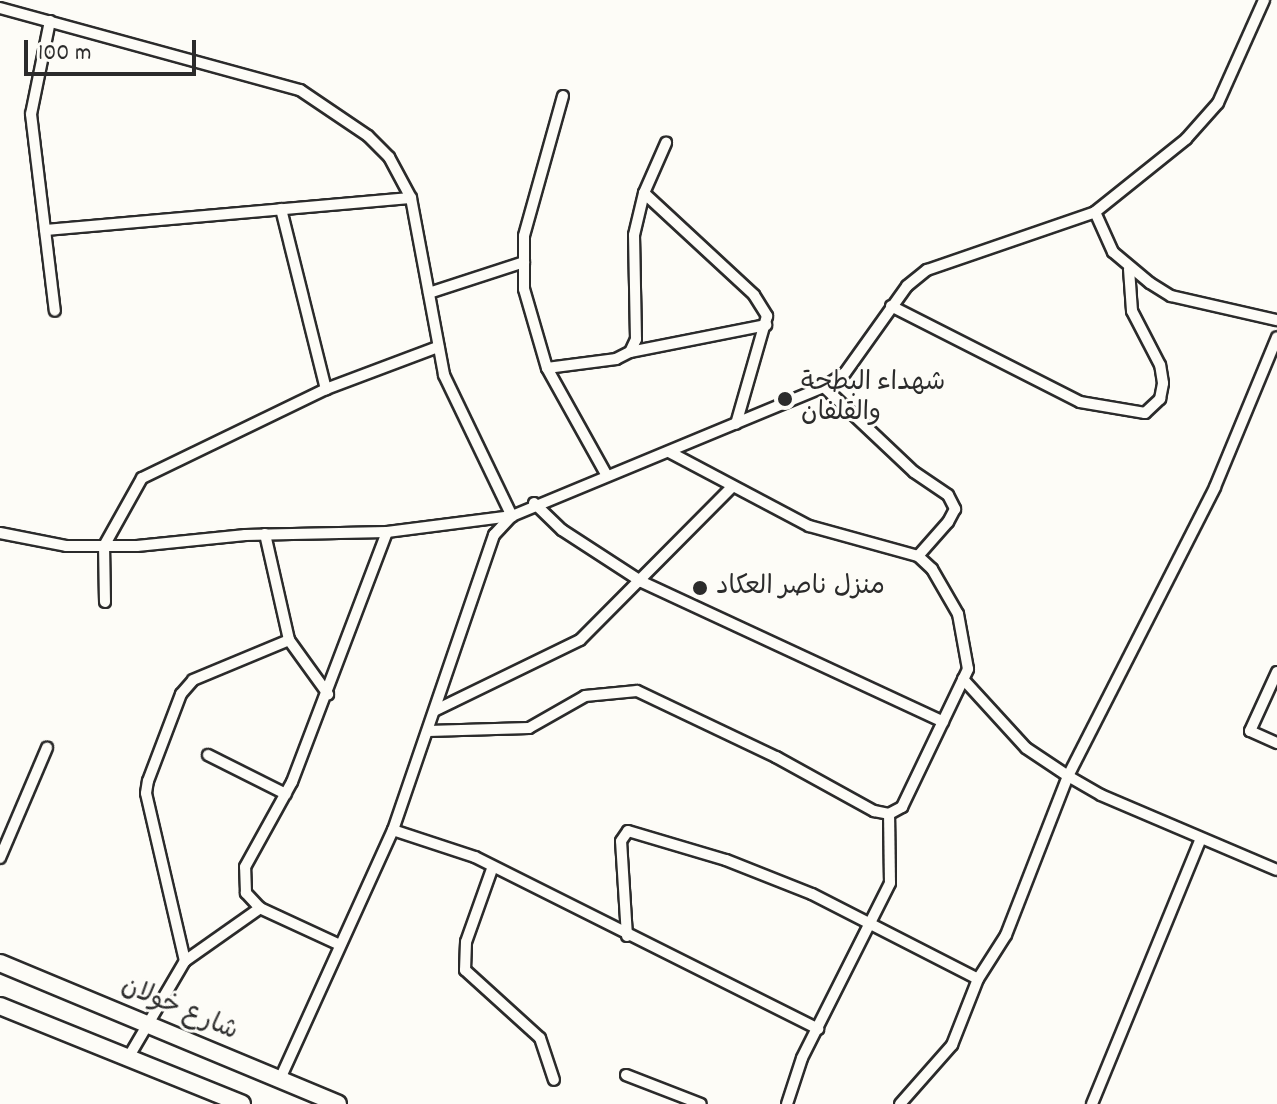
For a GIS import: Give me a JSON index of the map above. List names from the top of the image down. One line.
{"streets":{"main road":["شارع خولان"]},"places":["شهداء البطحة والقلفان","منزل ناصر العكاد"],"scale_bar":"100 m"}
